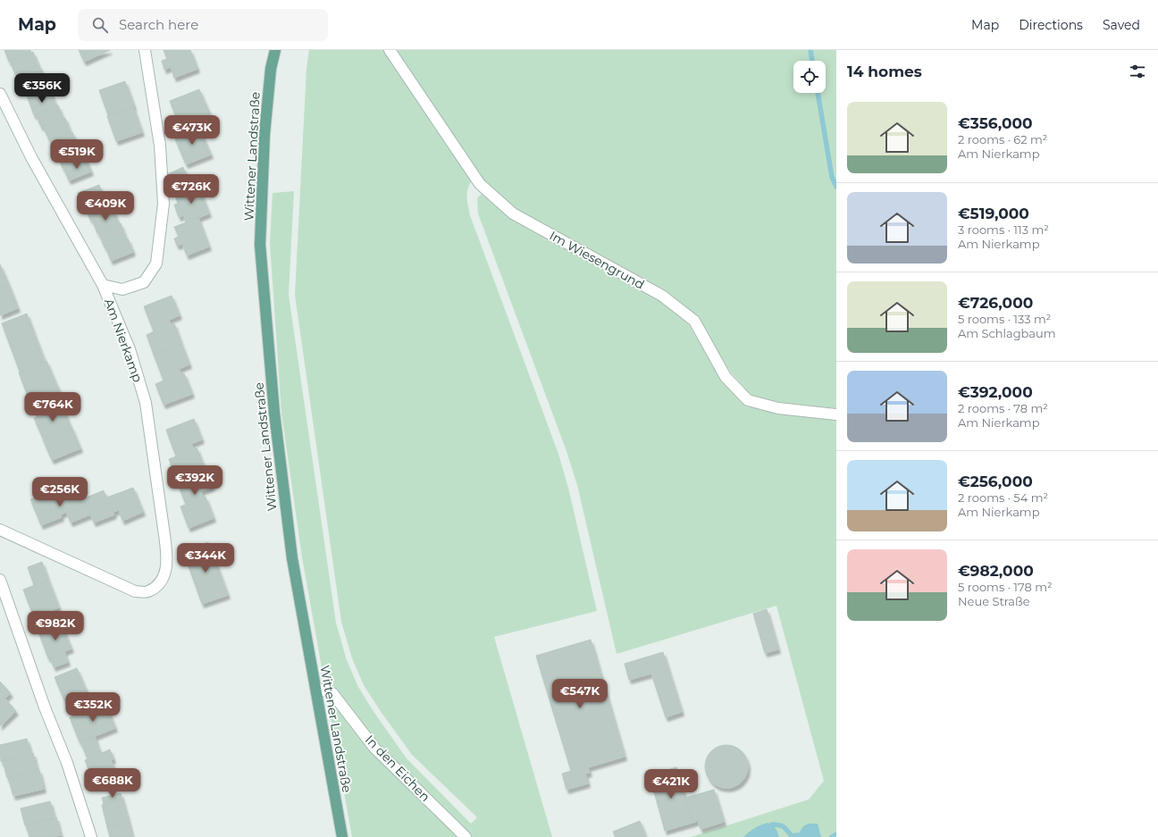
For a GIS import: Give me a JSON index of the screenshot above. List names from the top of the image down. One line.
{"streets":{"main road":["Wittener Landstraße"],"street":["Im Wiesengrund","Am Nierkamp","In den Eichen"]},"crossings":[["Wittener Landstraße","In den Eichen"]],"page":{"header":"Map","search":"Search here","nav":["Map","Directions","Saved"],"heading":"14 homes","price":["€356K","€473K","€519K","€726K","€409K","€764K","€392K","€256K","€344K","€982K","€547K","€352K","€688K","€421K"],"list":[{"name":"€356,000","note":"2 rooms · 62 m² · Am Nierkamp"},{"name":"€519,000","note":"3 rooms · 113 m² · Am Nierkamp"},{"name":"€726,000","note":"5 rooms · 133 m² · Am Schlagbaum"},{"name":"€392,000","note":"2 rooms · 78 m² · Am Nierkamp"},{"name":"€256,000","note":"2 rooms · 54 m² · Am Nierkamp"},{"name":"€982,000","note":"5 rooms · 178 m² · Neue Straße"}]}}
